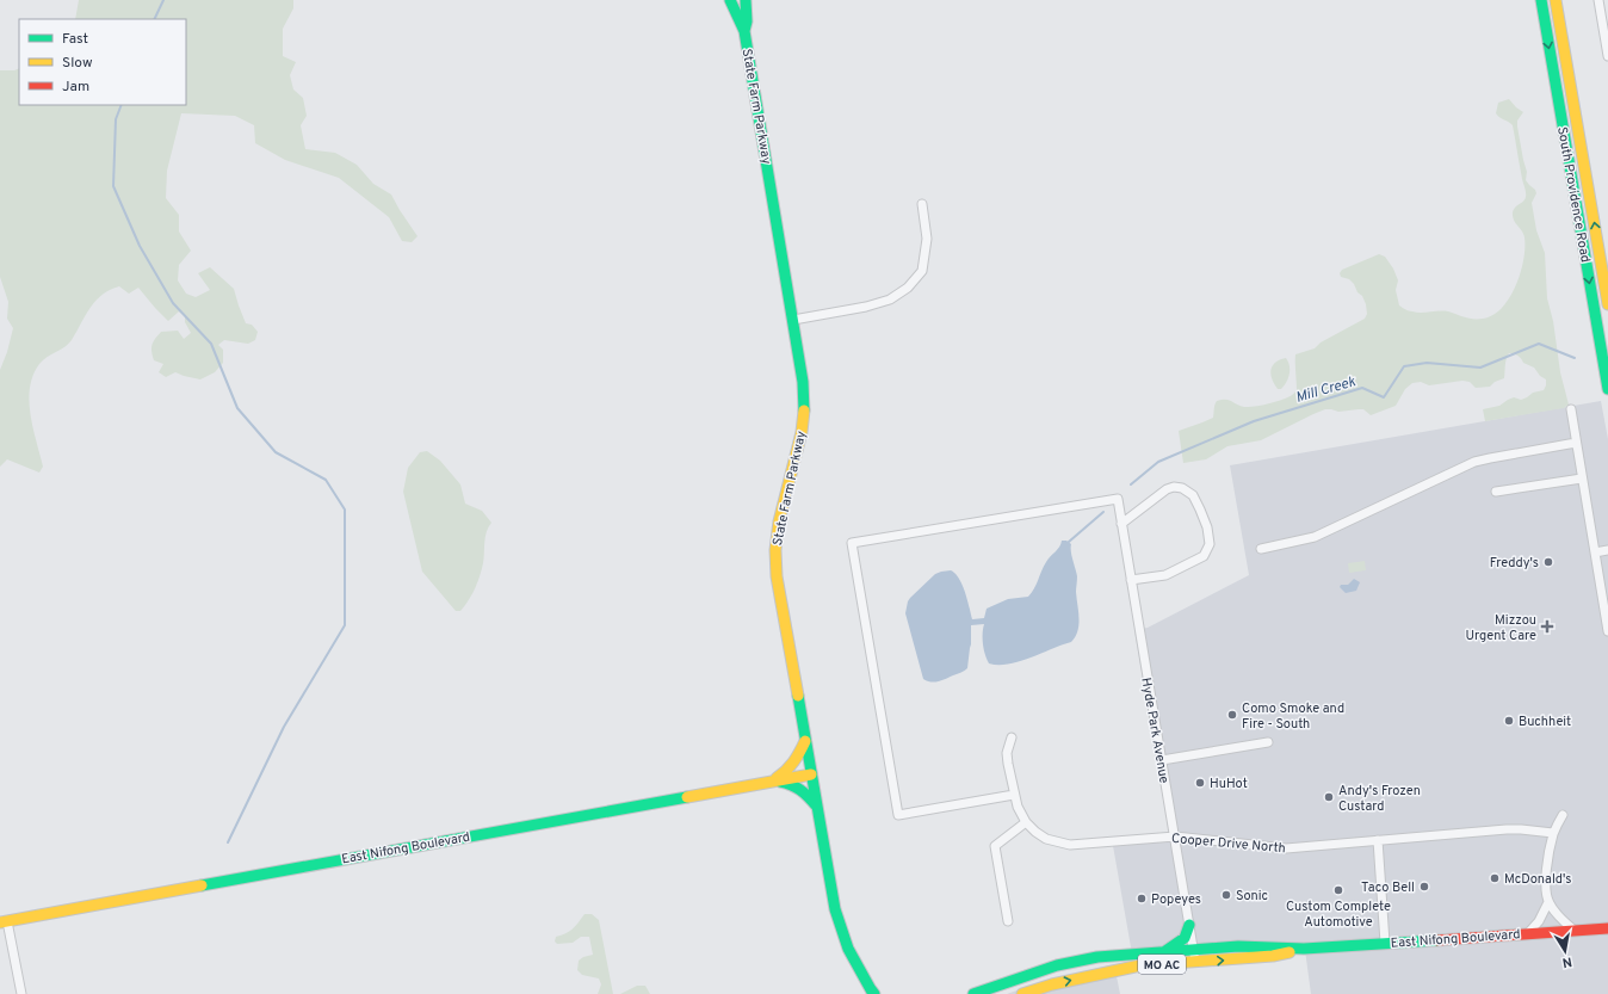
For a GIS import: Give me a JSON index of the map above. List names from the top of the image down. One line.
{"streets":{"street":["State Farm Parkway","South Providence Road","Hyde Park Avenue","Cooper Drive North","East Nifong Boulevard","MO AC"]},"crossings":[["State Farm Parkway","East Nifong Boulevard"],["Hyde Park Avenue","Cooper Drive North"],["Hyde Park Avenue","East Nifong Boulevard"]],"water":["Mill Creek"],"places":{"other":["Freddy's","Como Smoke and Fire - South","Buchheit","HuHot","Andy's Frozen Custard","McDonald's","Taco Bell","Custom Complete Automotive","Sonic","Popeyes"],"health":["Mizzou Urgent Care"]},"legend":["Fast","Slow","Jam"],"north":"bottom"}
